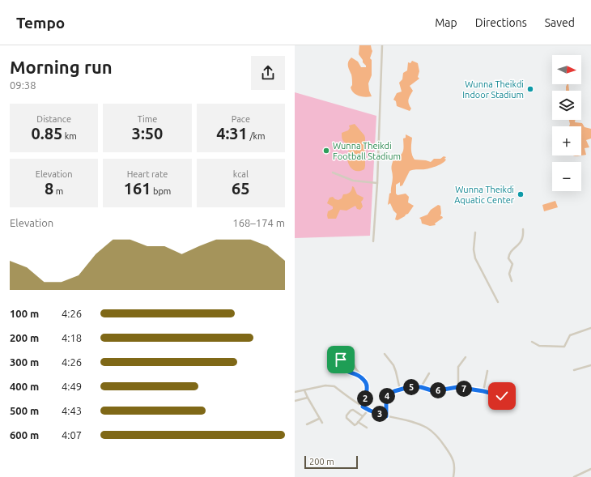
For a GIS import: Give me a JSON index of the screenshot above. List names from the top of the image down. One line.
{"places":["Wunna Theikdi Indoor Stadium","Wunna Theikdi Football Stadium","Wunna Theikdi Aquatic Center"],"scale_bar":"200 m","north":"right","page":{"header":"Tempo","nav":["Map","Directions","Saved"],"heading":["Morning run","09:38"],"map_buttons":["+","−"],"stats":[["Distance","0.85 km"],["Time","3:50"],["Pace","4:31 /km"],["Elevation","8 m"],["Heart rate","161 bpm"],["kcal","65"]],"chart":["Elevation","168–174 m"],"list":[{"name":"100 m","note":"4:26"},{"name":"200 m","note":"4:18"},{"name":"300 m","note":"4:26"},{"name":"400 m","note":"4:49"},{"name":"500 m","note":"4:43"},{"name":"600 m","note":"4:07"}],"pins":["5","7","6","4","2","3"],"scale":"200 m"}}
